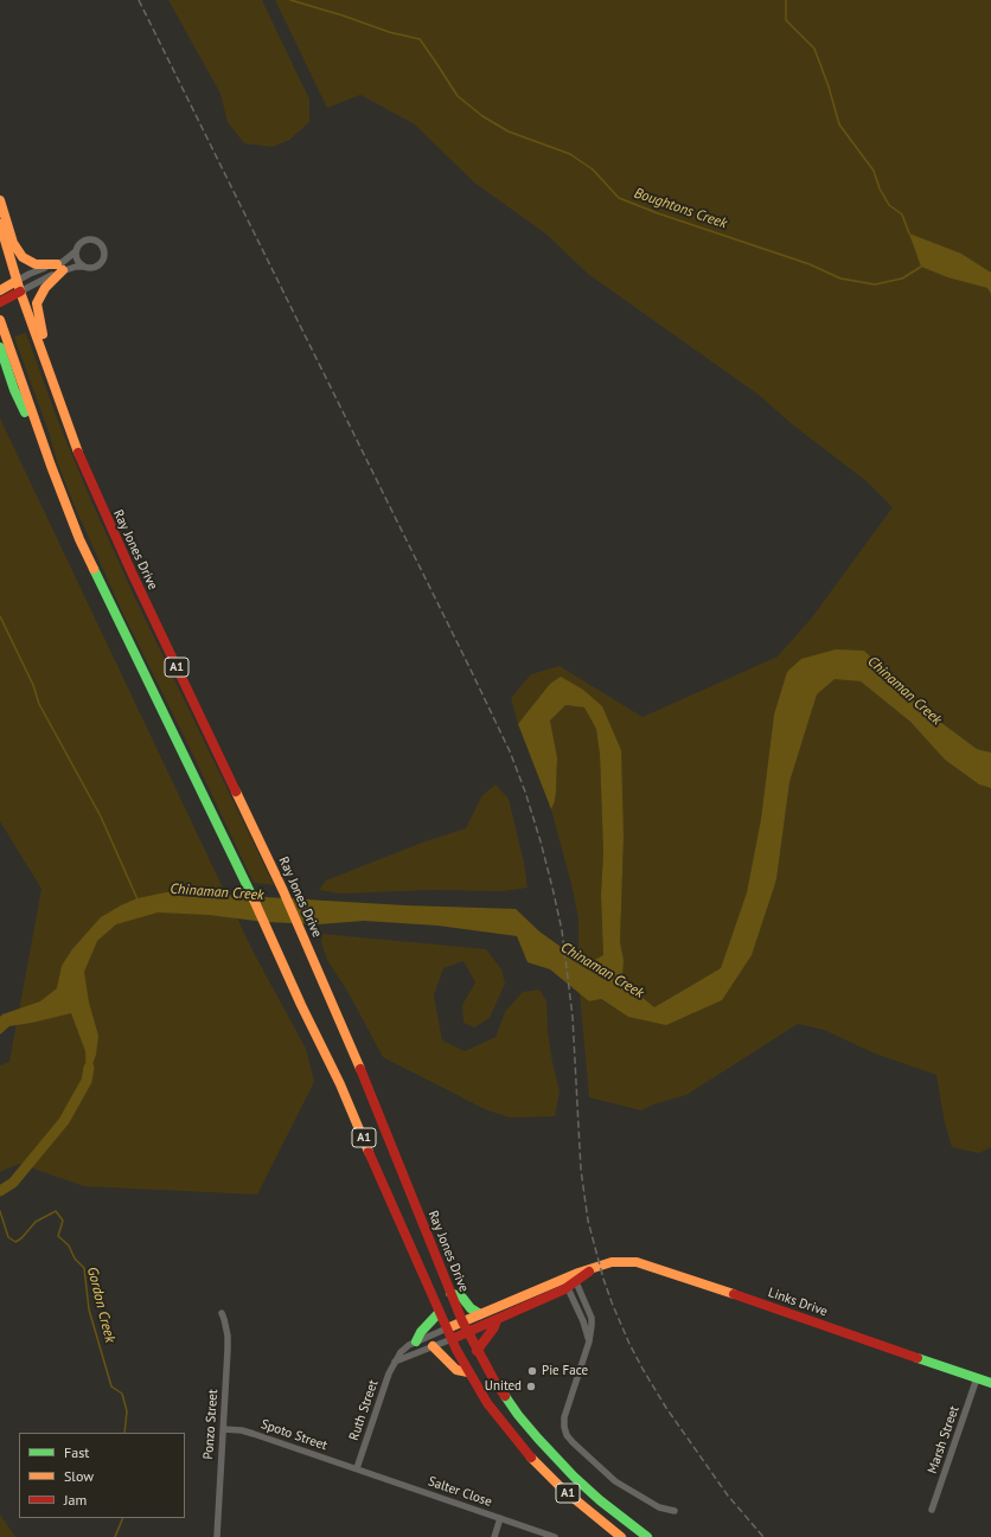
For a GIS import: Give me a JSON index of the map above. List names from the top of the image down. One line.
{"streets":{"main road":["Ray Jones Drive","A1","Links Drive"],"street":["Ruth Street","Ponzo Street","Spoto Street","Marsh Street","Salter Close"]},"crossings":[["Ray Jones Drive","A1"],["Ray Jones Drive","Links Drive"],["A1","Links Drive"],["A1","Ruth Street"],["Links Drive","Ruth Street"],["Links Drive","Marsh Street"],["Ruth Street","Spoto Street"],["Ruth Street","Salter Close"],["Ponzo Street","Spoto Street"],["Spoto Street","Salter Close"]],"water":["Boughtons Creek","Chinaman Creek","Gordon Creek"],"places":["Pie Face","United"],"legend":["Fast","Slow","Jam"]}
